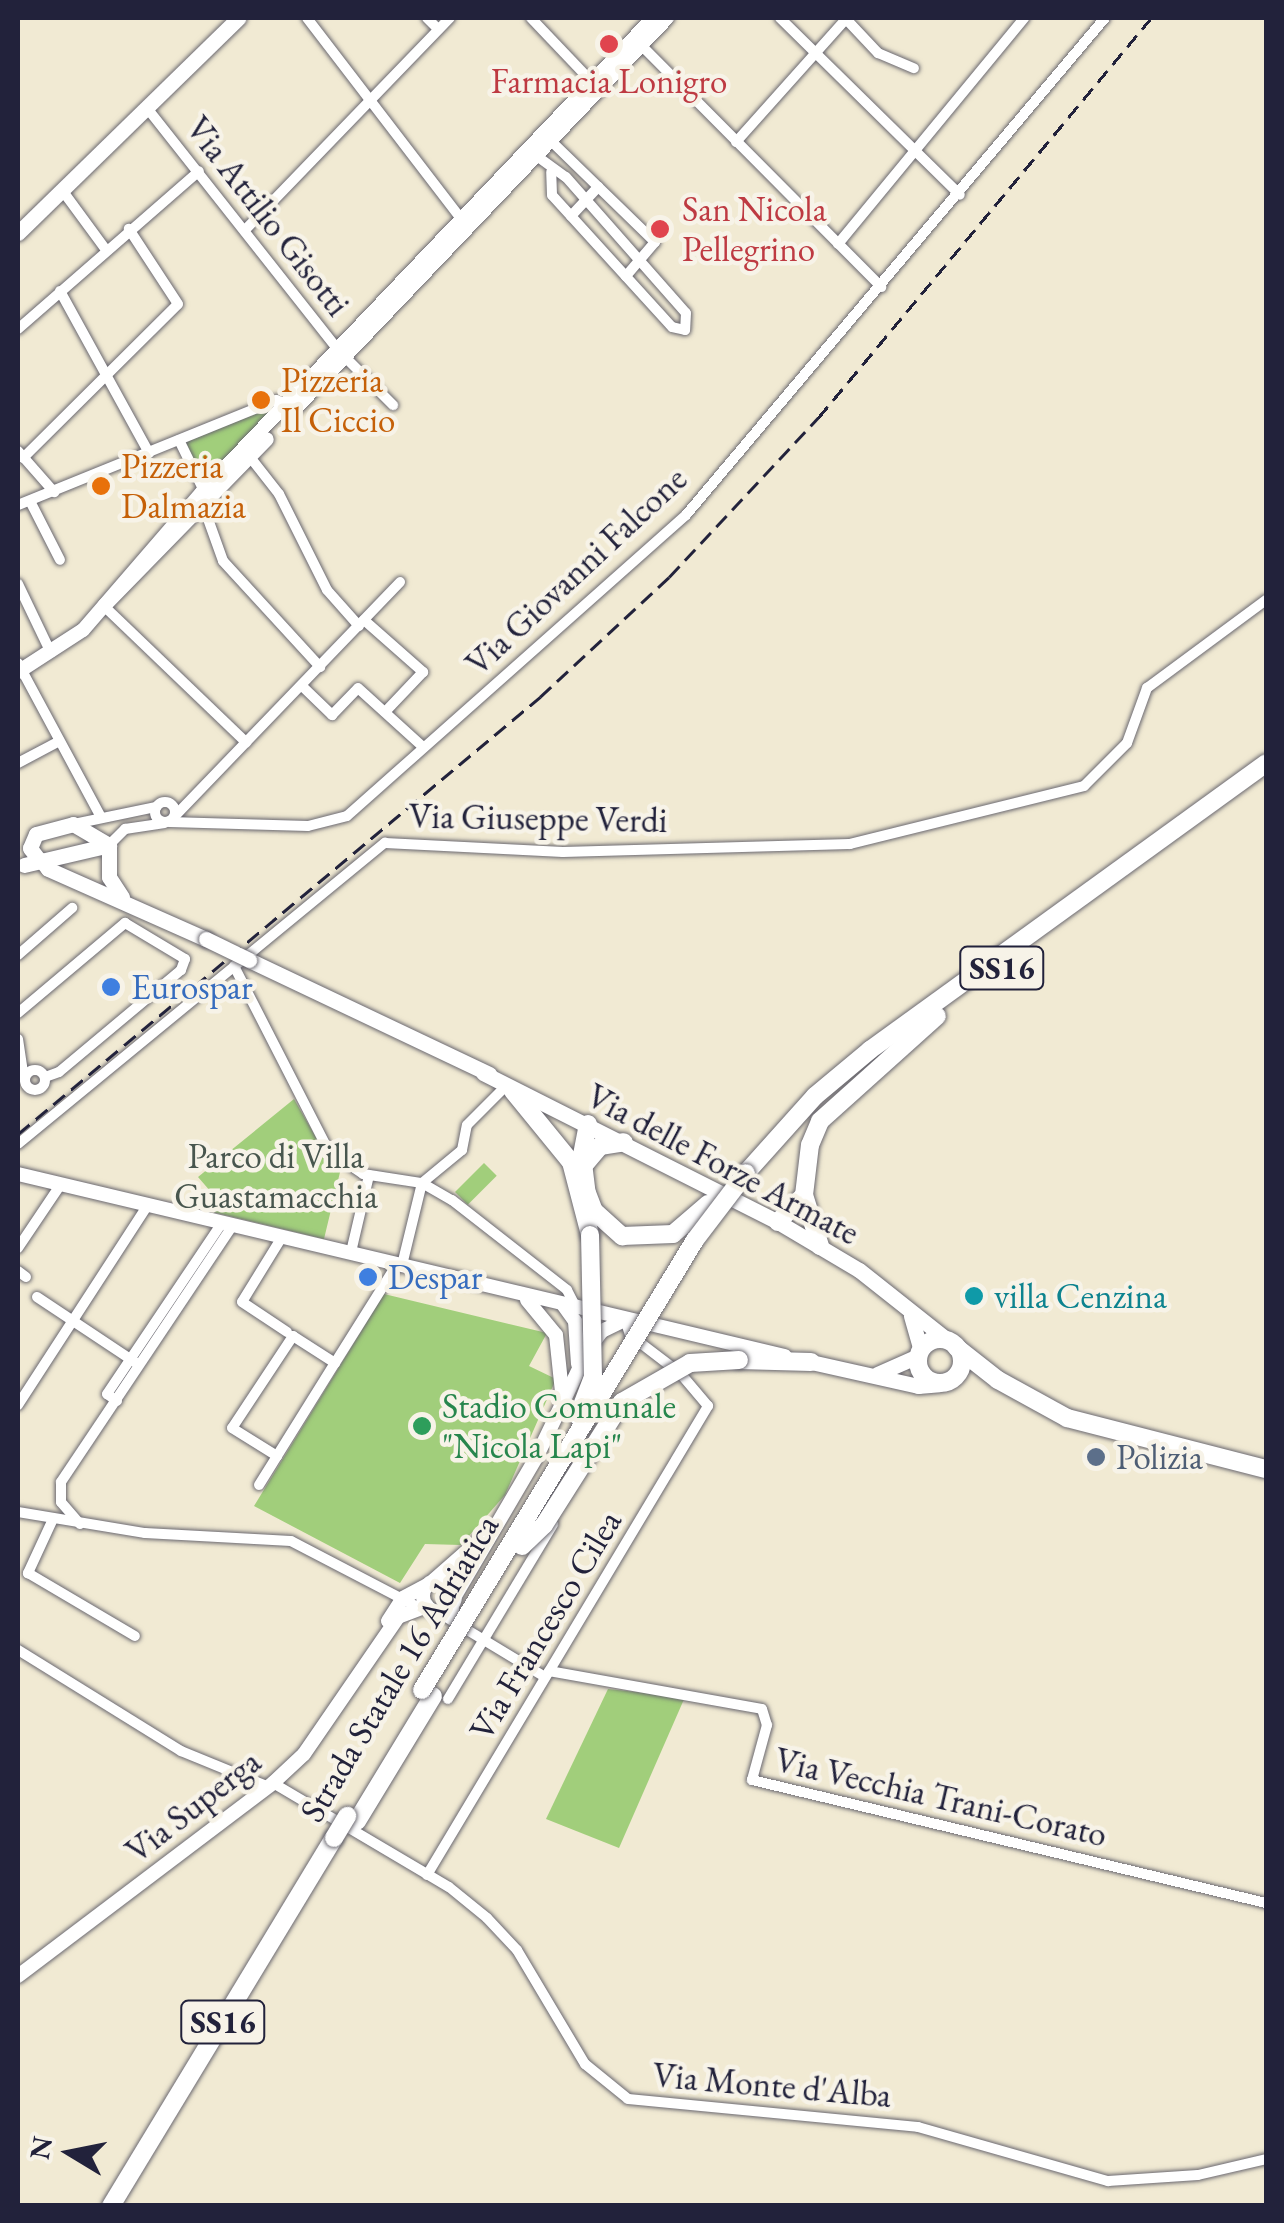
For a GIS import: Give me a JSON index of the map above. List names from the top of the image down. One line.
{"streets":{"main road":["SS16","Via delle Forze Armate","Strada Statale 16 Adriatica"],"street":["Via Attilio Gisotti","Via Giovanni Falcone","Via Giuseppe Verdi","Via Francesco Cilea","Via Vecchia Trani-Corato","Via Superga","Via Monte d'Alba"]},"crossings":[["Via Giuseppe Verdi","Via delle Forze Armate"],["SS16","Via delle Forze Armate"],["SS16","Strada Statale 16 Adriatica"],["Via Francesco Cilea","Via Vecchia Trani-Corato"],["Via Francesco Cilea","Via Superga"],["Via Francesco Cilea","Via Monte d'Alba"],["Via Superga","Via Monte d'Alba"]],"parks":["Parco di Villa Guastamacchia"],"places":["Farmacia Lonigro","San Nicola Pellegrino","Pizzeria Il Ciccio","Pizzeria Dalmazia","Eurospar","Despar","villa Cenzina","Stadio Comunale \"Nicola Lapi\"","Polizia"],"north":"left"}
